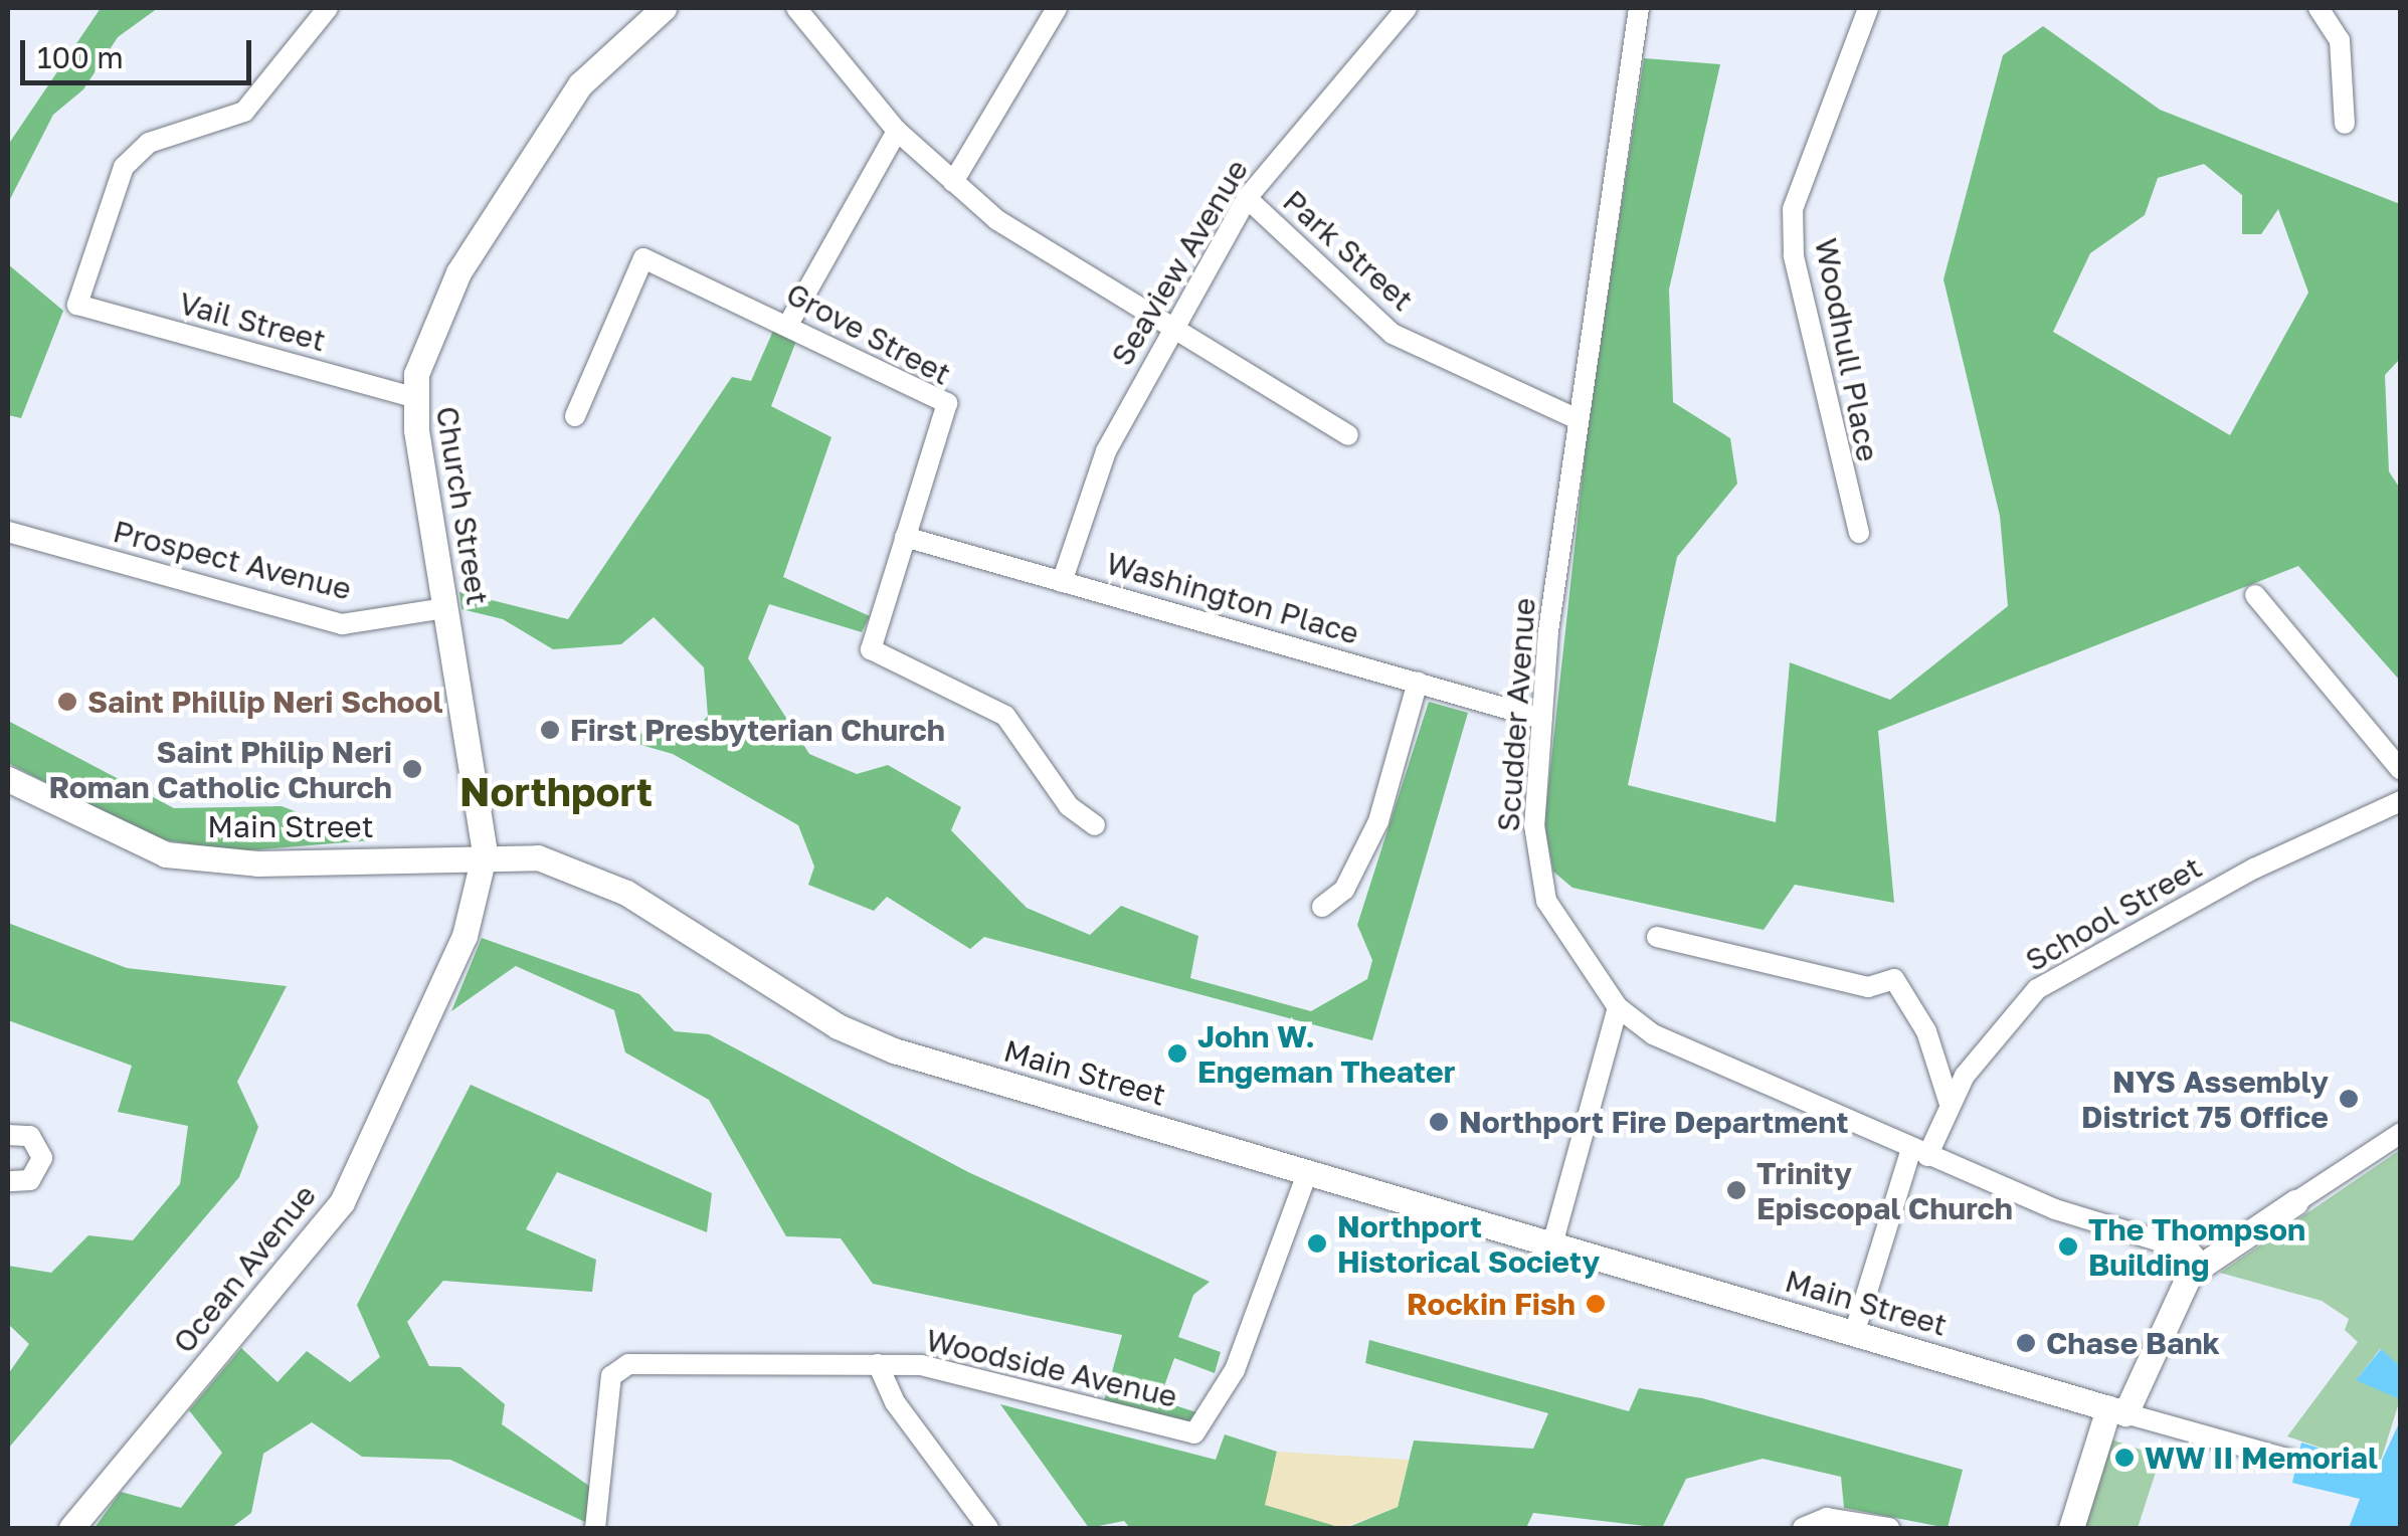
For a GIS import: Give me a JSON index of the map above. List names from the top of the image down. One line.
{"streets":{"main road":["Church Street","Main Street","Ocean Avenue"],"street":["Park Street","Seaview Avenue","Vail Street","Grove Street","Woodhull Place","Prospect Avenue","Washington Place","Scudder Avenue","School Street","Woodside Avenue"]},"crossings":[["Park Street","Seaview Avenue"],["Park Street","Scudder Avenue"],["Seaview Avenue","Washington Place"],["Vail Street","Church Street"],["Grove Street","Washington Place"],["Church Street","Prospect Avenue"],["Church Street","Main Street"],["Church Street","Ocean Avenue"],["Washington Place","Scudder Avenue"],["Scudder Avenue","School Street"],["Main Street","School Street"],["Main Street","Ocean Avenue"],["Main Street","Woodside Avenue"]],"districts":["Northport"],"places":["Saint Phillip Neri School","First Presbyterian Church","Saint Philip Neri Roman Catholic Church","John W. Engeman Theater","NYS Assembly District 75 Office","Northport Fire Department","Trinity Episcopal Church","Northport Historical Society","The Thompson Building","Rockin Fish","Chase Bank","WW II Memorial"],"scale_bar":"100 m"}
